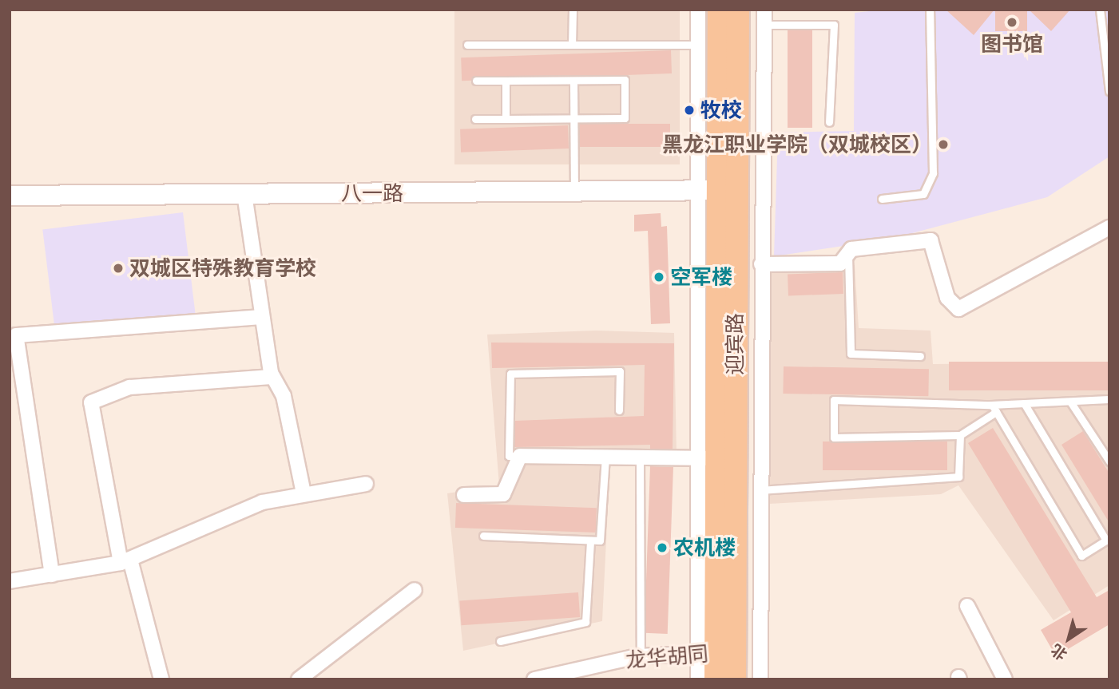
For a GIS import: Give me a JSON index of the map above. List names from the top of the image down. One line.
{"streets":{"main road":["迎宾路"],"street":["八一路","龙华胡同"]},"crossings":[["八一路","迎宾路"],["迎宾路","龙华胡同"]],"places":["图书馆","牧校","黑龙江职业学院（双城校区）","双城区特殊教育学校","空军楼","农机楼"],"north":"bottom left"}
